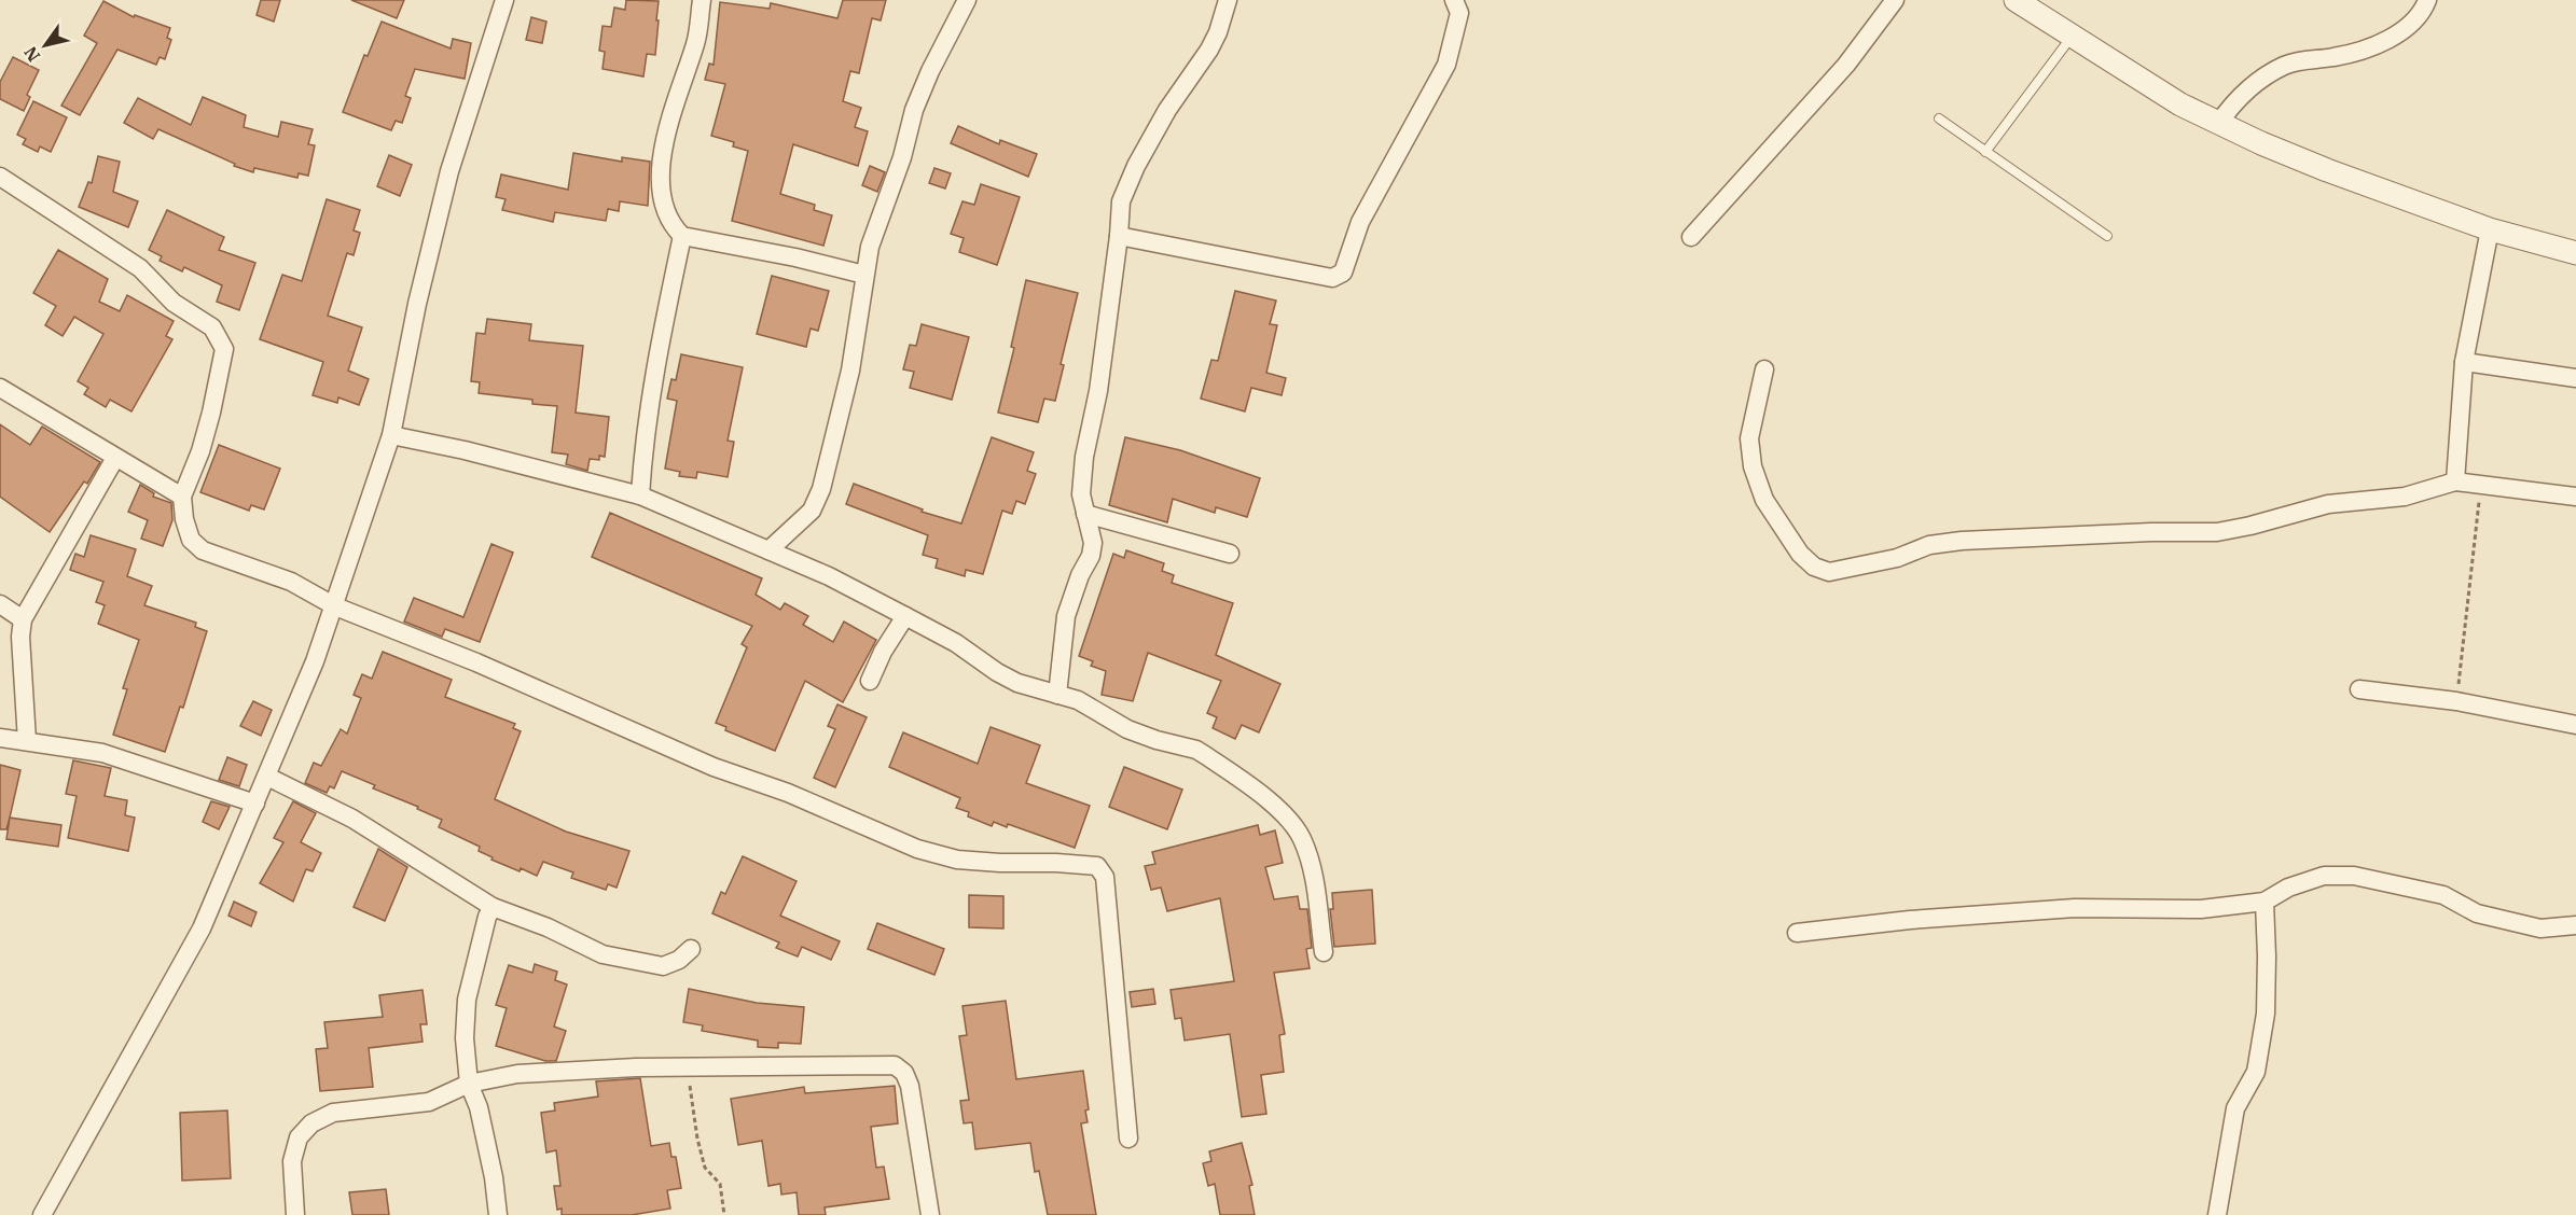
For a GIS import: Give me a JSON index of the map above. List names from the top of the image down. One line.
{"north":"bottom left"}
